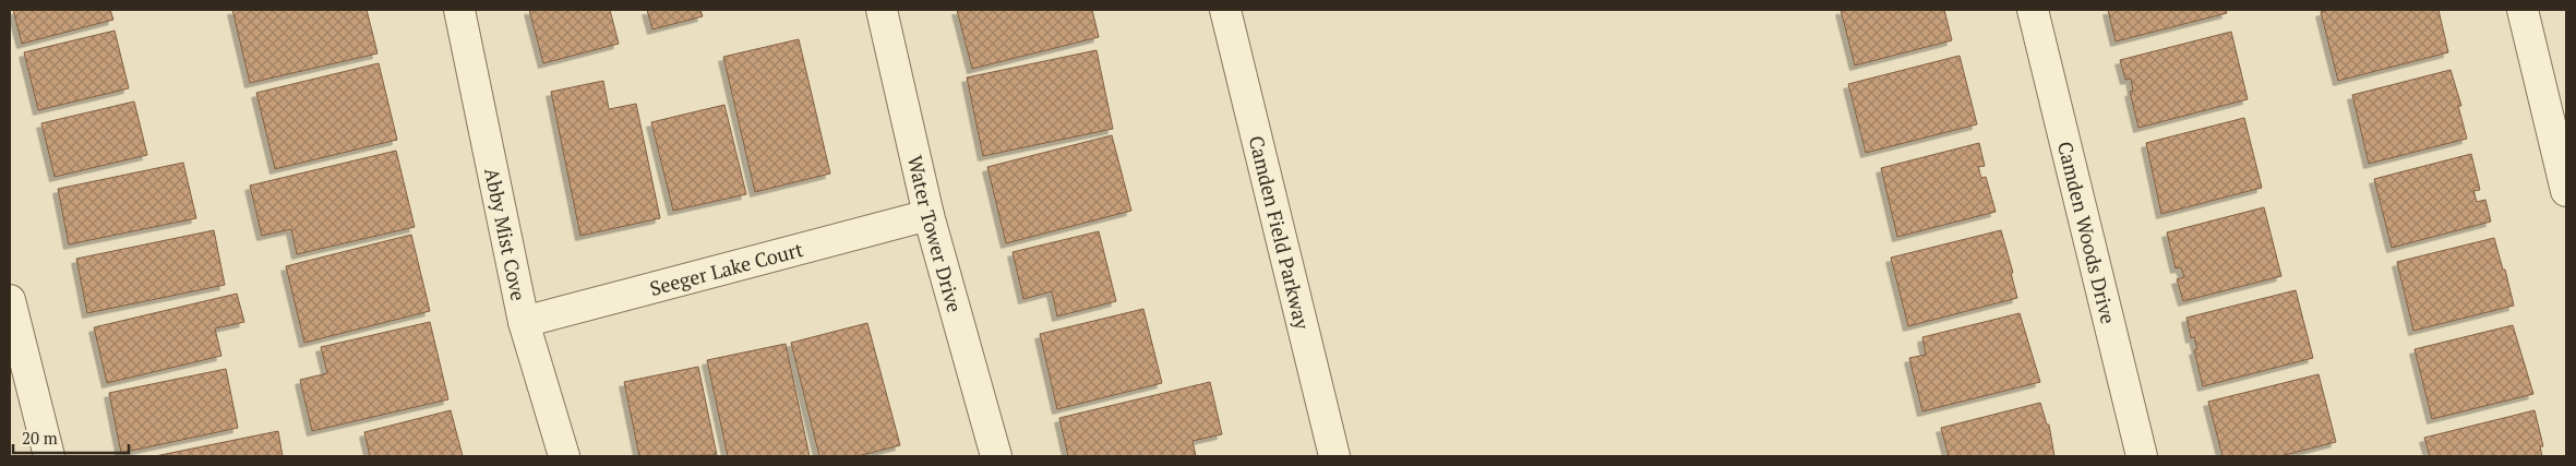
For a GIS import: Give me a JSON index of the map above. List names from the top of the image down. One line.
{"streets":{"street":["Water Tower Drive","Camden Field Parkway","Camden Woods Drive","Abby Mist Cove","Seeger Lake Court"]},"crossings":[["Water Tower Drive","Seeger Lake Court"],["Abby Mist Cove","Seeger Lake Court"]],"scale_bar":"20 m"}
